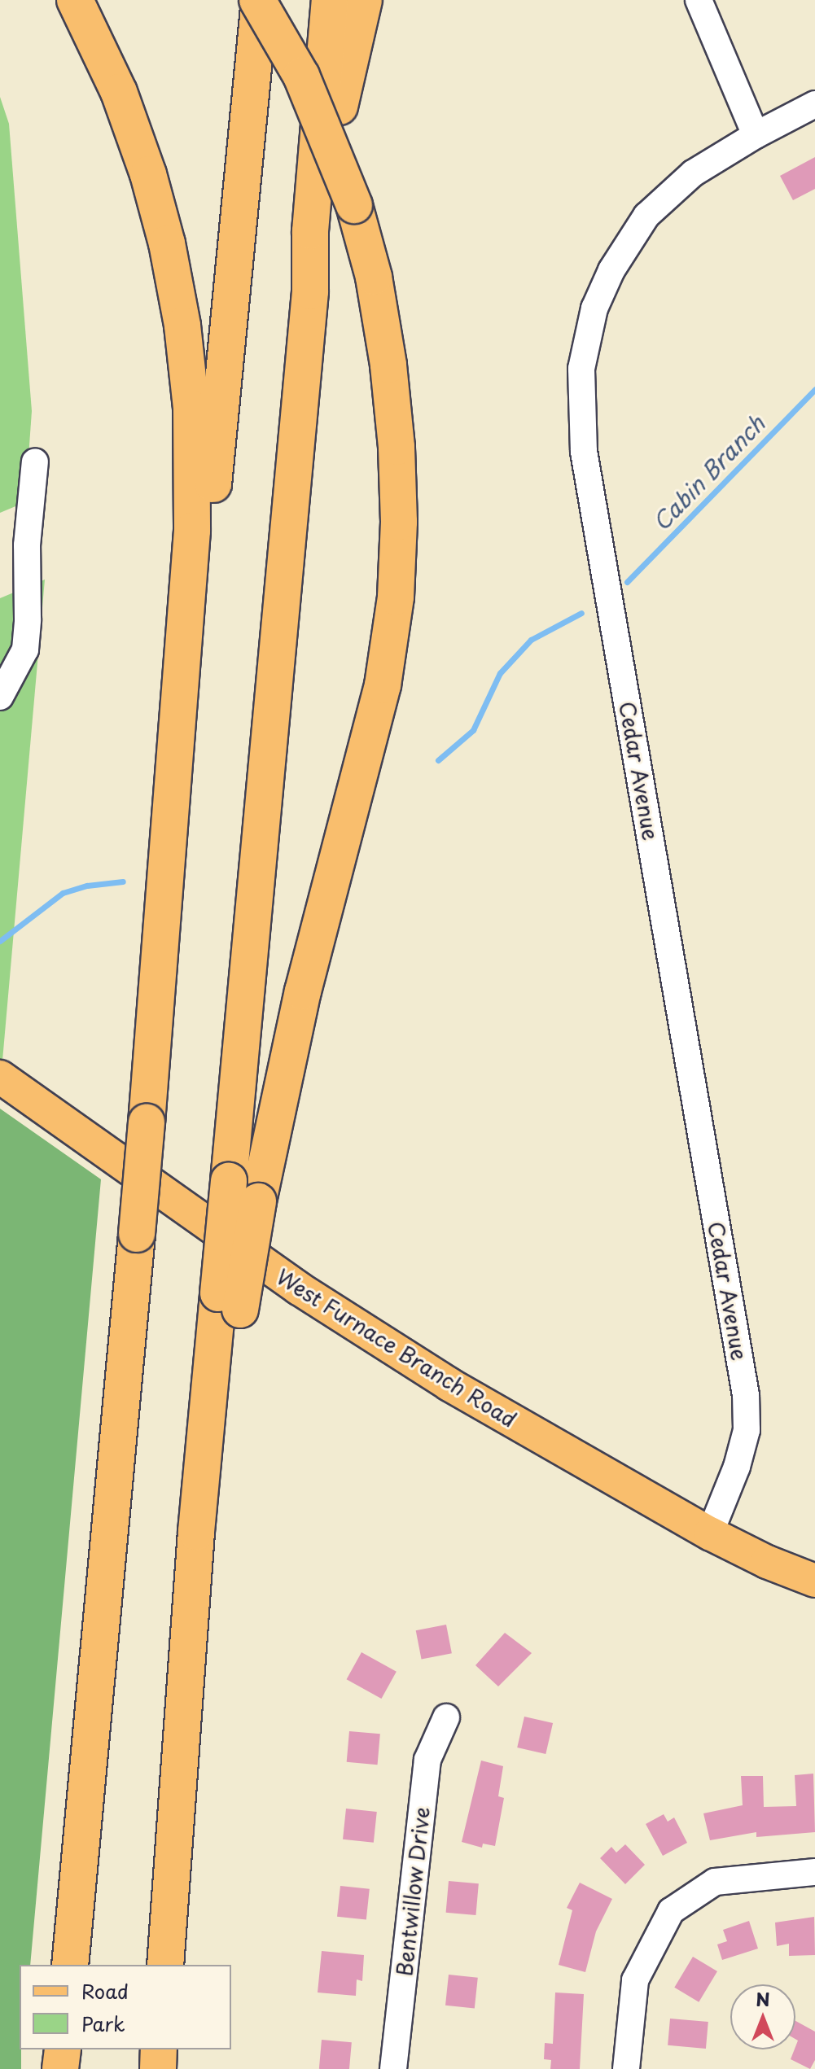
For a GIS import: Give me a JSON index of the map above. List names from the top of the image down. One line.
{"streets":{"main road":["West Furnace Branch Road"],"street":["Cedar Avenue","Bentwillow Drive"]},"crossings":[["Cedar Avenue","West Furnace Branch Road"]],"water":["Cabin Branch"],"legend":["Road","Park"],"north":"top"}
